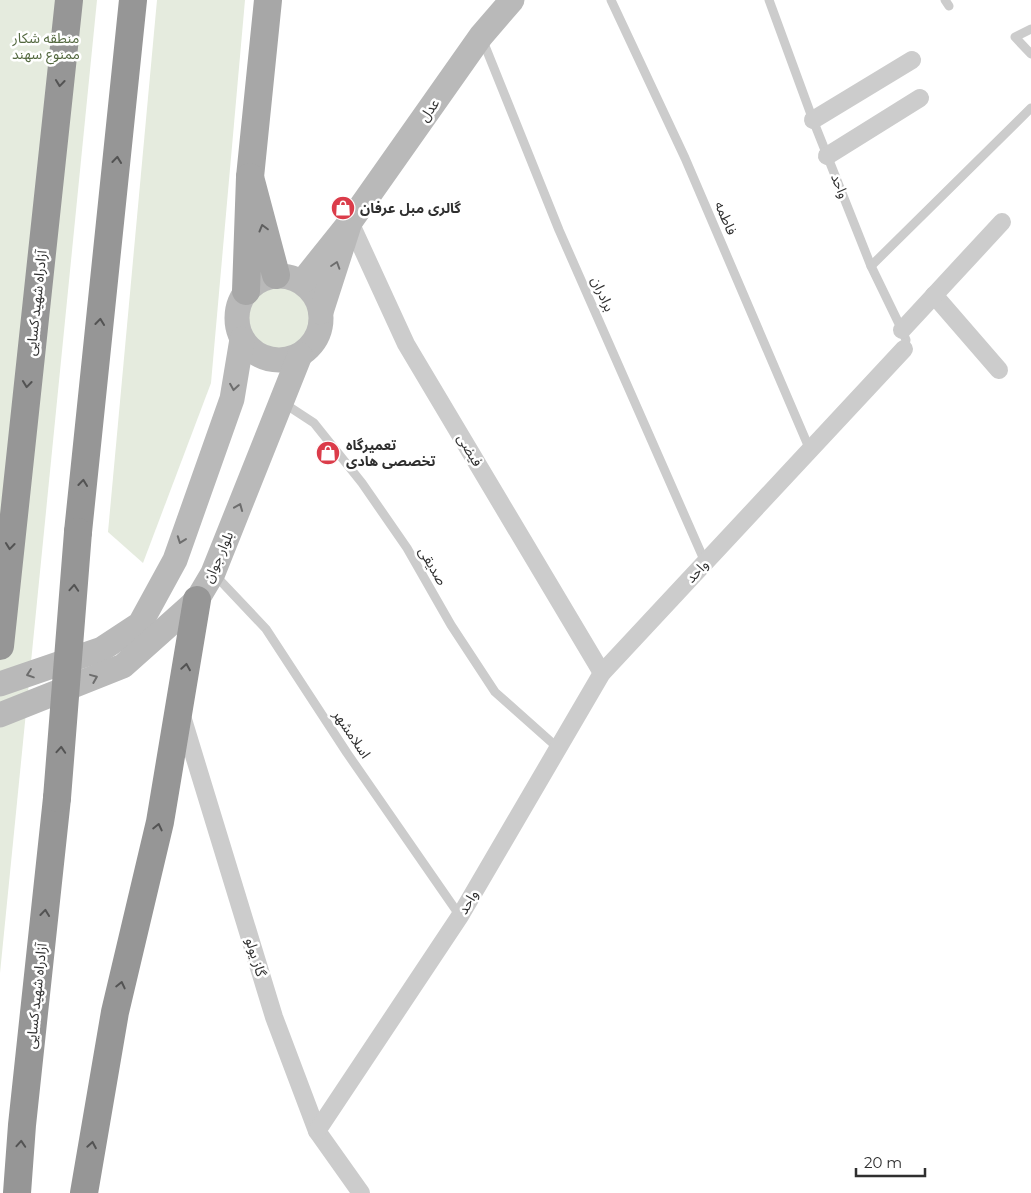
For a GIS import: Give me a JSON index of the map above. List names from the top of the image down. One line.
{"streets":{"highway":["آزادراه شهید کسایی"],"street":["عدل","واحد","فیضی","بلوار جوان","گاز یولو"],"lane":["فاطمه","برادران","صدیقی","اسلامشهر"]},"crossings":[["عدل","برادران"],["عدل","فیضی"],["واحد","فاطمه"],["واحد","برادران"],["واحد","فیضی"],["واحد","صدیقی"],["واحد","اسلامشهر"],["واحد","گاز یولو"],["بلوار جوان","صدیقی"],["بلوار جوان","اسلامشهر"]],"parks":["منطقه شکار ممنوع سهند"],"places":{"shop":["گالری مبل عرفان","تعمیرگاه تخصصی هادی"]},"scale_bar":"20 m"}
